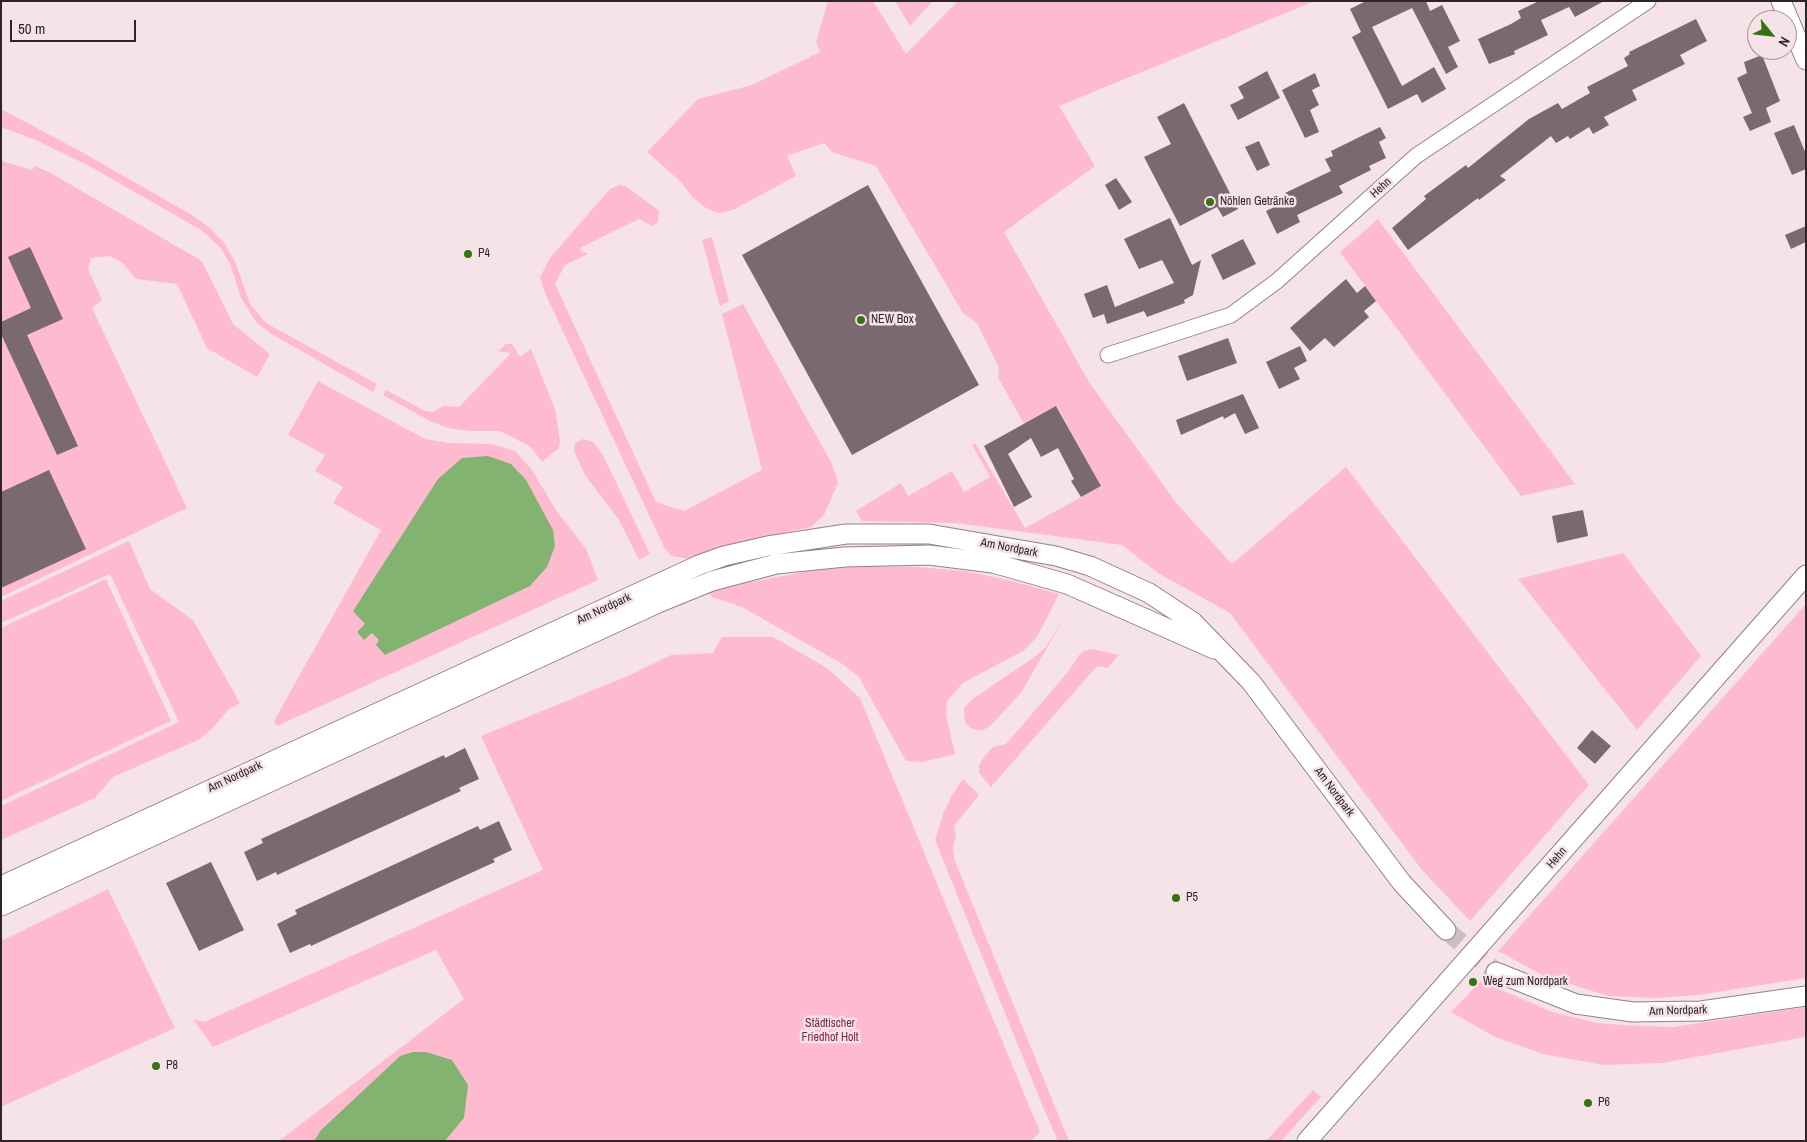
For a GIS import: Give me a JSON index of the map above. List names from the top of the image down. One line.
{"streets":{"street":["Hehn","Am Nordpark"]},"parks":["Städtischer Friedhof Holt"],"places":["Nöhlen Getränke","P4","NEW Box","P5","Weg zum Nordpark","P8","P6"],"scale_bar":"50 m","north":"bottom right"}
